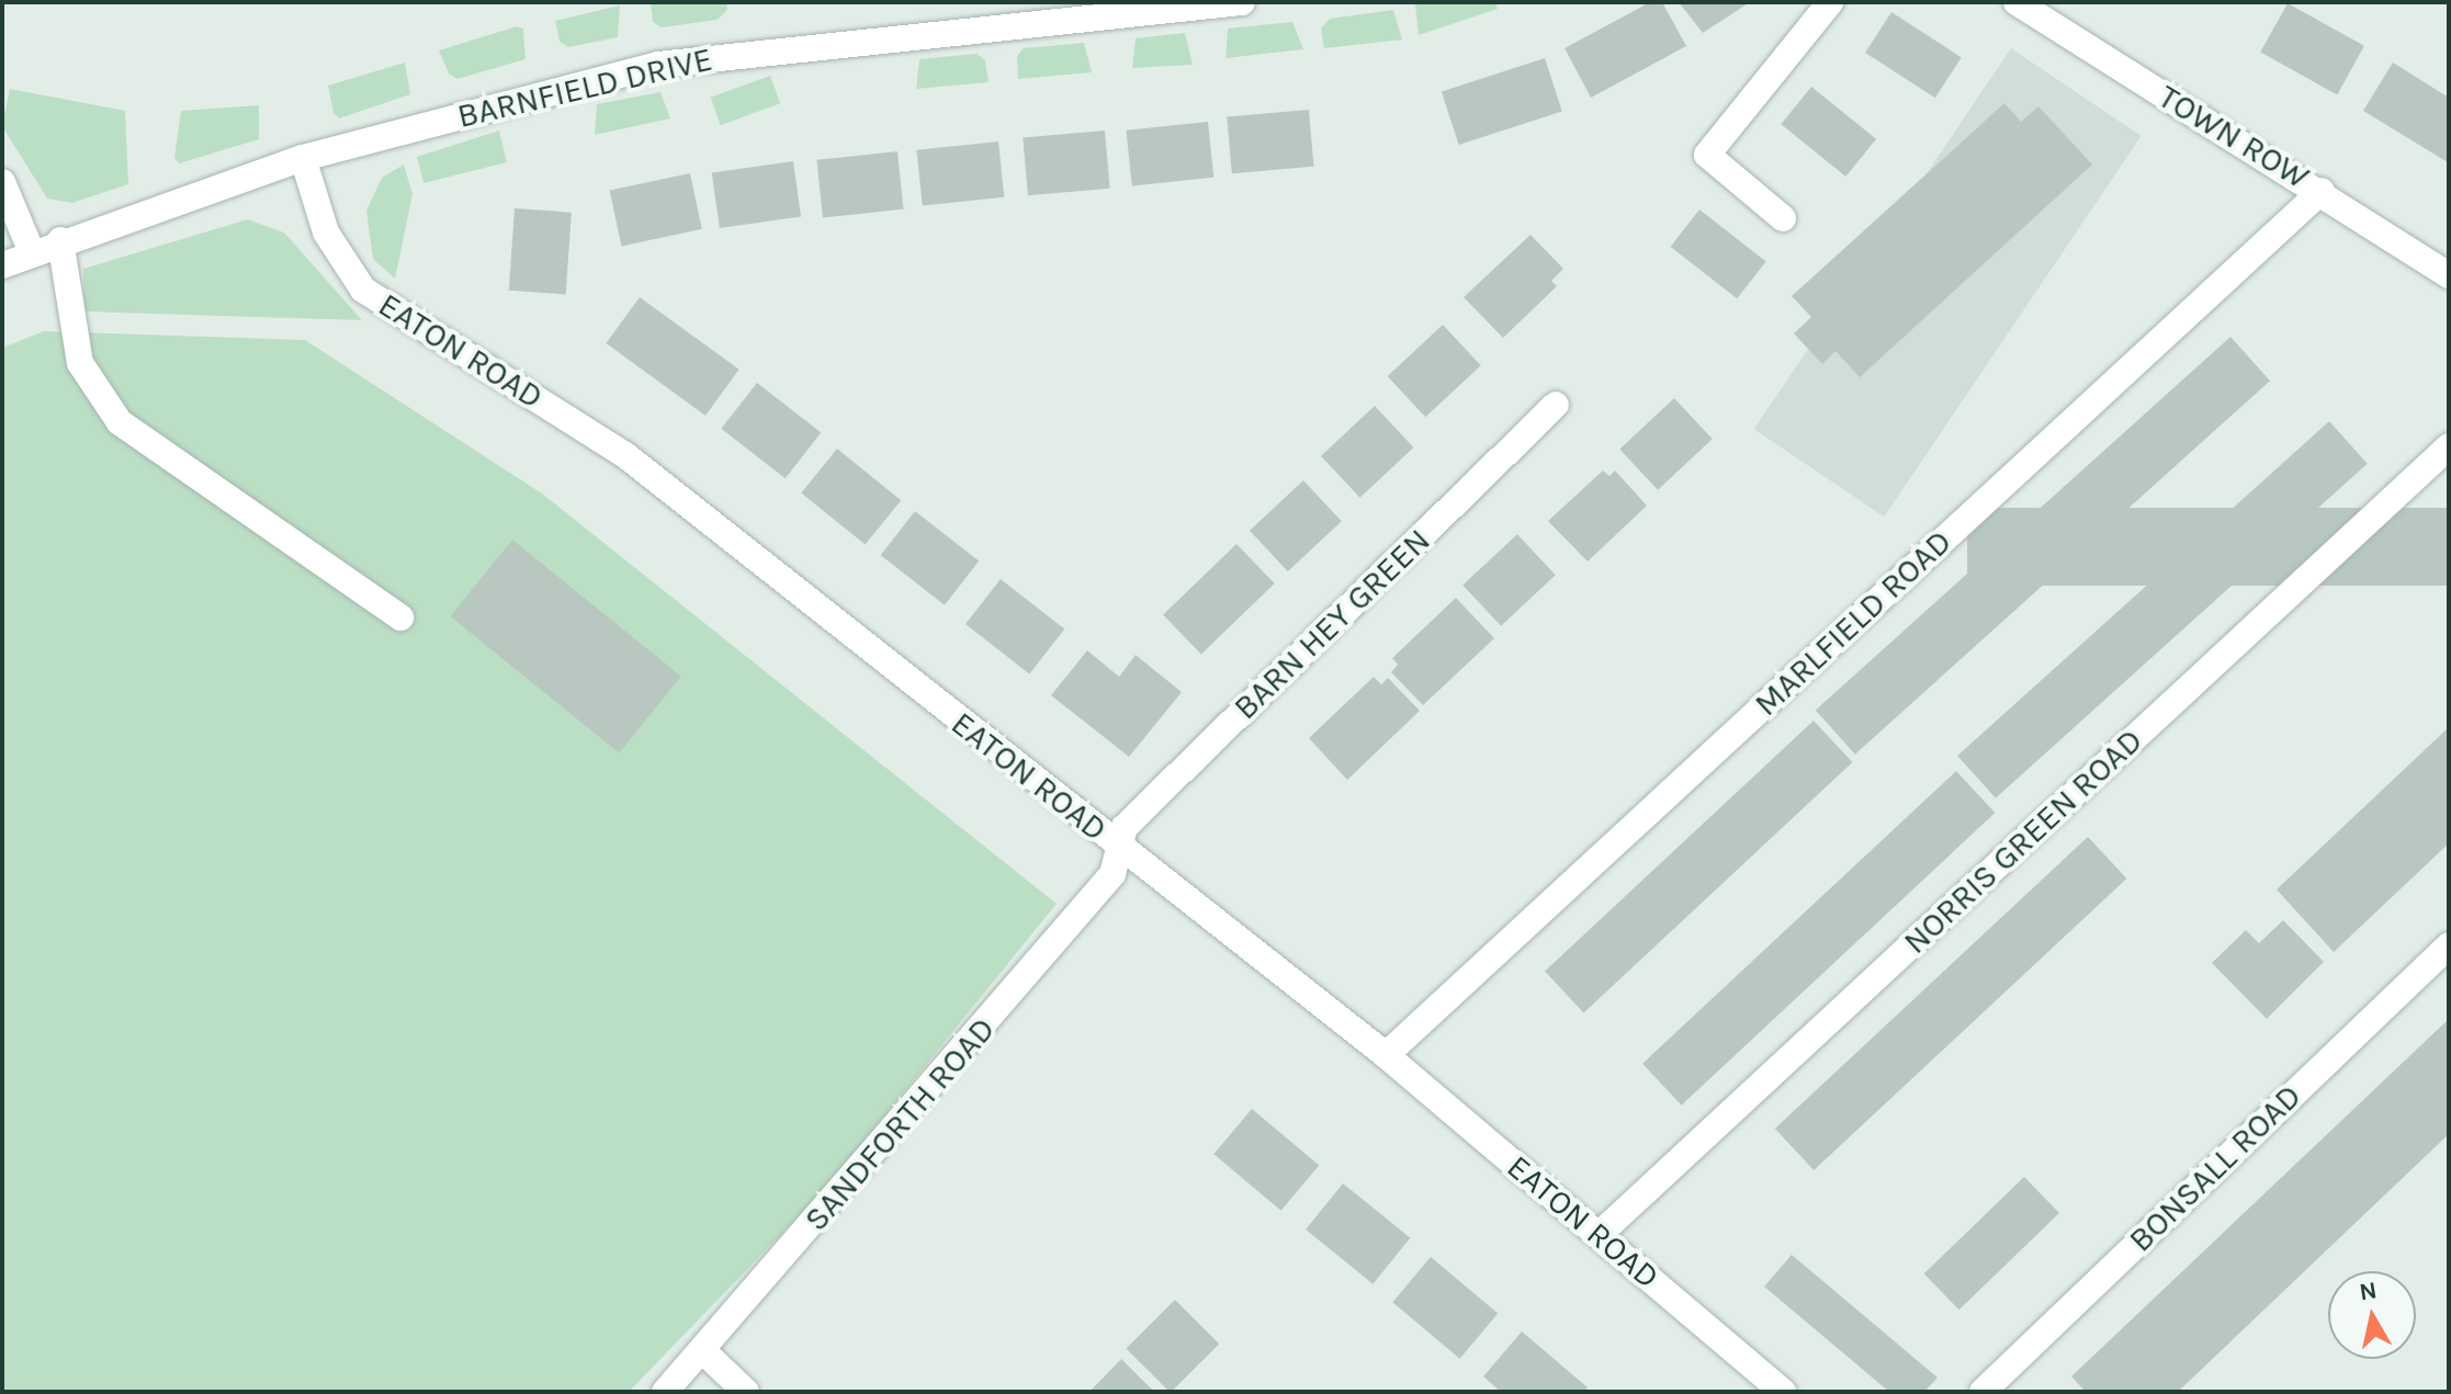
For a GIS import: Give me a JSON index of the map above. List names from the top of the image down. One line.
{"streets":{"street":["BARNFIELD DRIVE","TOWN ROW","EATON ROAD","MARLFIELD ROAD","BARN HEY GREEN","NORRIS GREEN ROAD","SANDFORTH ROAD","BONSALL ROAD"]},"crossings":[["BARNFIELD DRIVE","EATON ROAD"],["TOWN ROW","MARLFIELD ROAD"],["EATON ROAD","MARLFIELD ROAD"],["EATON ROAD","BARN HEY GREEN"],["EATON ROAD","NORRIS GREEN ROAD"],["EATON ROAD","SANDFORTH ROAD"],["BARN HEY GREEN","SANDFORTH ROAD"]],"north":"top"}
